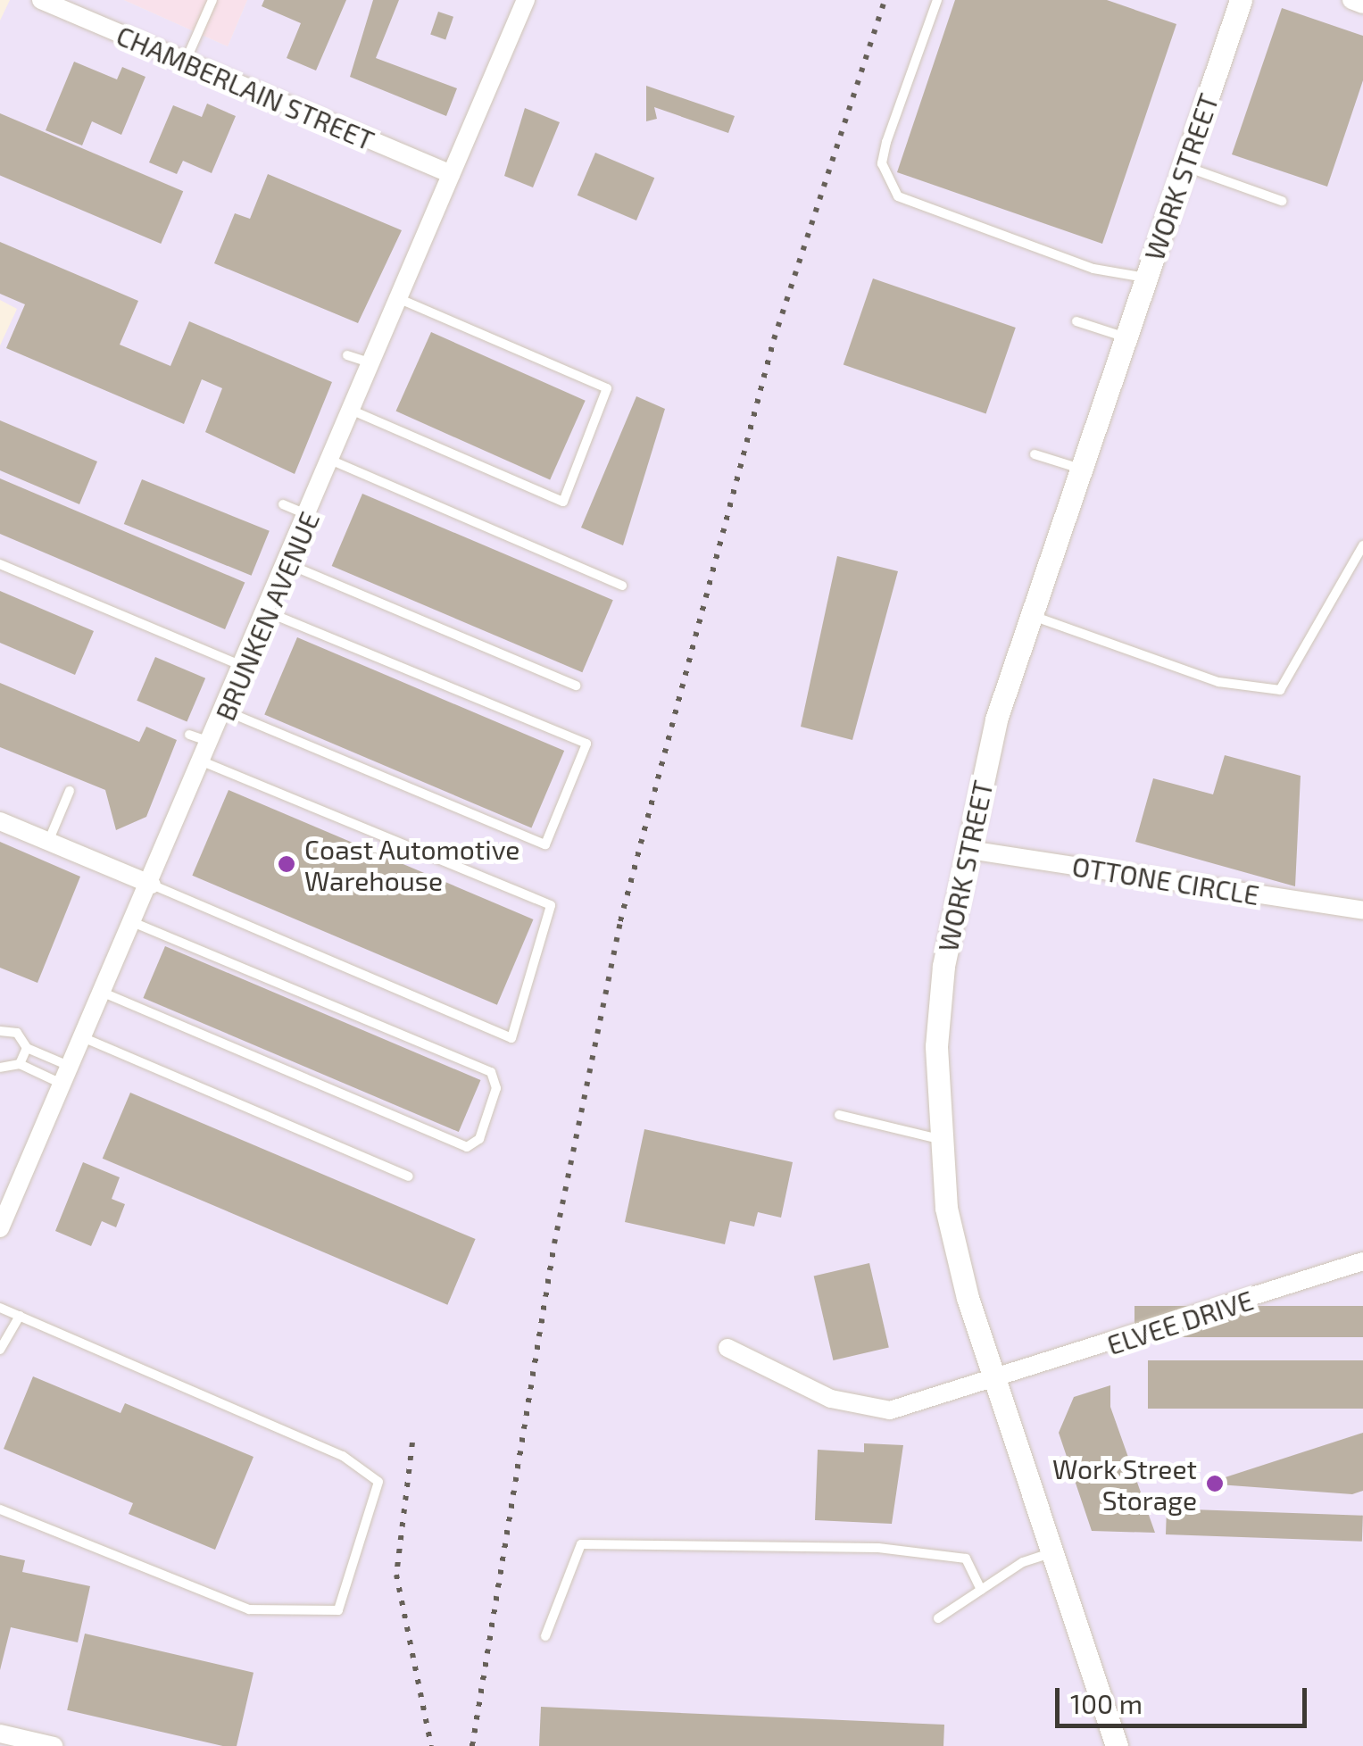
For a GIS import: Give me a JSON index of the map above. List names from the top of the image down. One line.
{"streets":{"street":["CHAMBERLAIN STREET","WORK STREET","BRUNKEN AVENUE","OTTONE CIRCLE","ELVEE DRIVE"]},"crossings":[["CHAMBERLAIN STREET","BRUNKEN AVENUE"],["WORK STREET","OTTONE CIRCLE"],["WORK STREET","ELVEE DRIVE"]],"places":["Coast Automotive Warehouse","Work Street Storage"],"scale_bar":"100 m"}
